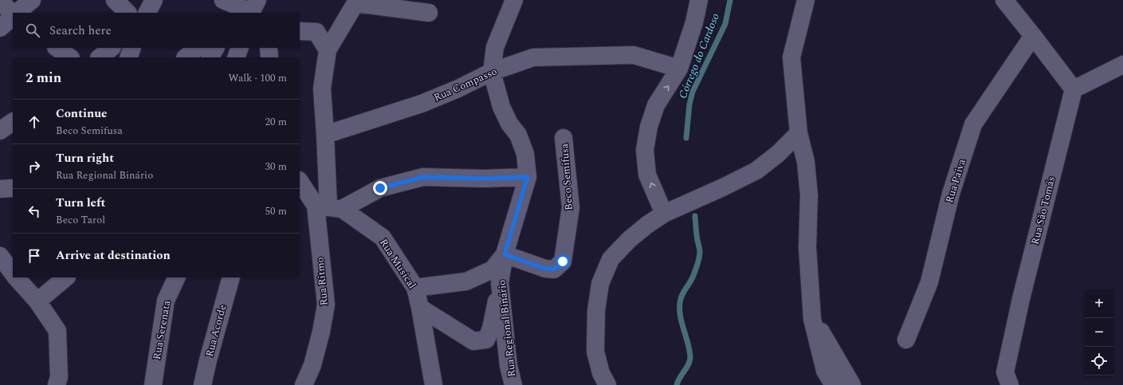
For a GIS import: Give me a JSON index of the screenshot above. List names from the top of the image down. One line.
{"streets":{"street":["Rua Compasso","Beco Semifusa","Rua Paiva","Rua São Tomás","Rua Musical","Rua Ritmo","Rua Regional Binário","Rua Serenata","Rua Acorde"]},"crossings":[["Rua Compasso","Rua Regional Binário"],["Beco Semifusa","Rua Regional Binário"],["Rua Musical","Rua Ritmo"]],"water":["Córrego do Cardoso"],"page":{"search":"Search here","heading":["2 min","Walk · 100 m"],"list":[["Continue","Beco Semifusa","20 m"],["Turn right","Rua Regional Binário","30 m"],["Turn left","Beco Tarol","50 m"],"Arrive at destination"],"map_buttons":["+","−"]}}
